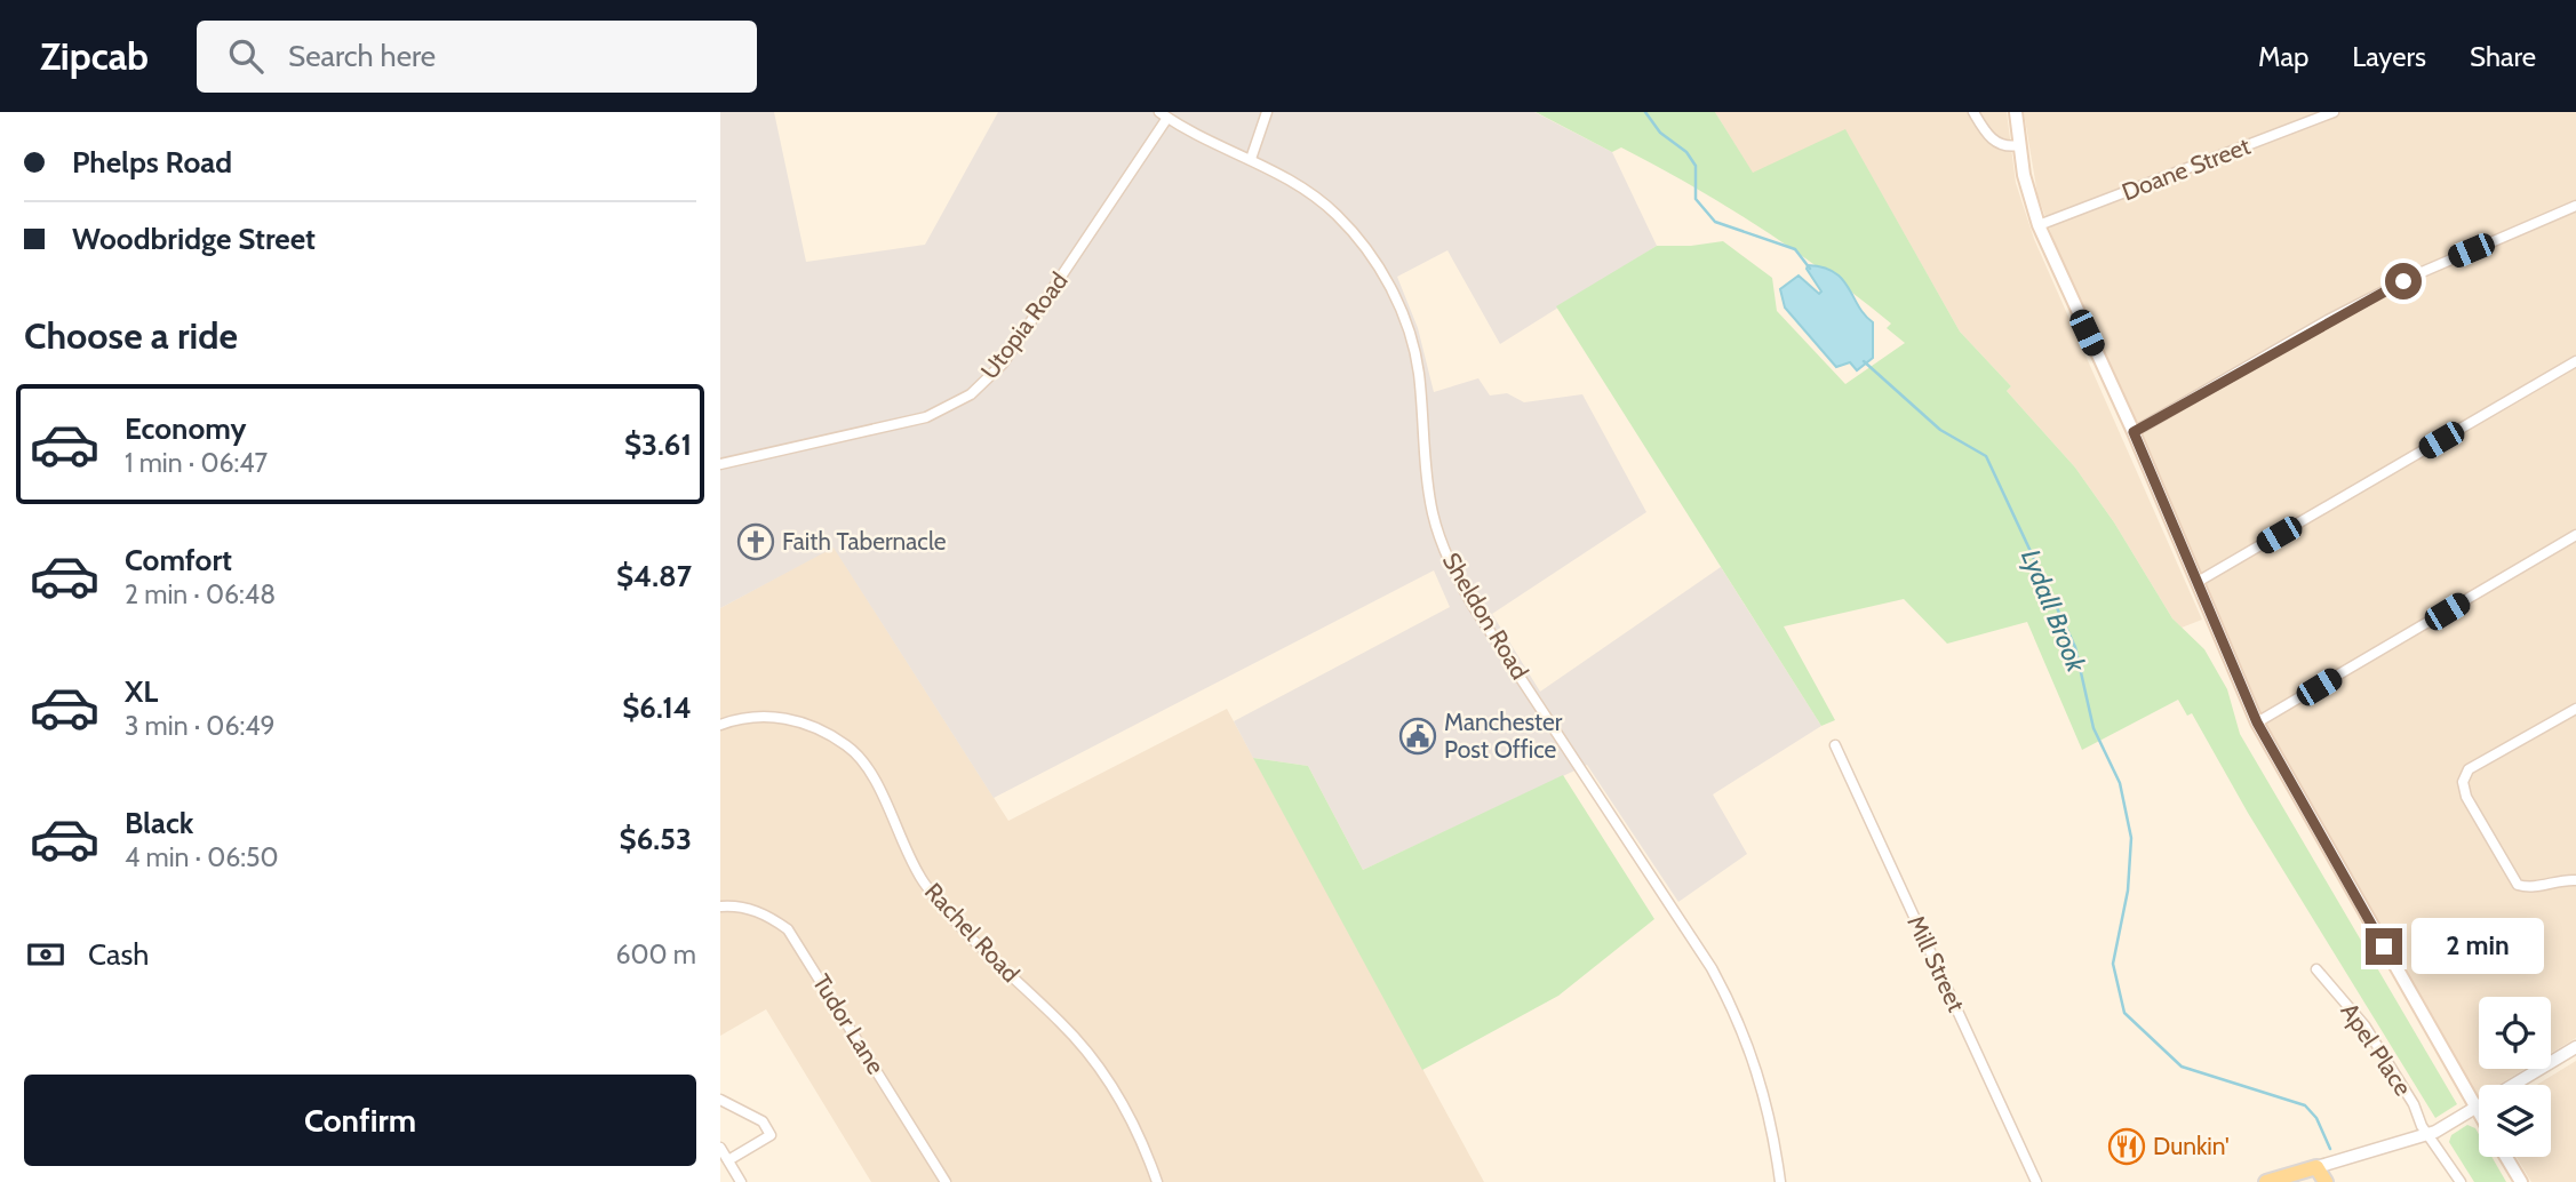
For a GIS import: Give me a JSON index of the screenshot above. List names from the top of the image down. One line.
{"streets":{"street":["Doane Street","Utopia Road","Sheldon Road","Rachel Road","Mill Street","Tudor Lane","Apel Place"]},"crossings":[["Utopia Road","Sheldon Road"]],"water":["Lydall Brook"],"places":{"church":["Faith Tabernacle"],"public building":["Manchester Post Office"],"restaurant":["Dunkin'"]},"page":{"header":"Zipcab","search":"Search here","nav":["Map","Layers","Share"],"banner":["Phelps Road","Woodbridge Street"],"heading":"Choose a ride","list":[{"name":"Economy","note":"1 min · 06:47","value":"$3.61"},{"name":"Comfort","note":"2 min · 06:48","value":"$4.87"},{"name":"XL","note":"3 min · 06:49","value":"$6.14"},{"name":"Black","note":"4 min · 06:50","value":"$6.53"}],"pay":["Cash","600 m"],"bubble":"2 min","buttons":"Confirm"}}
